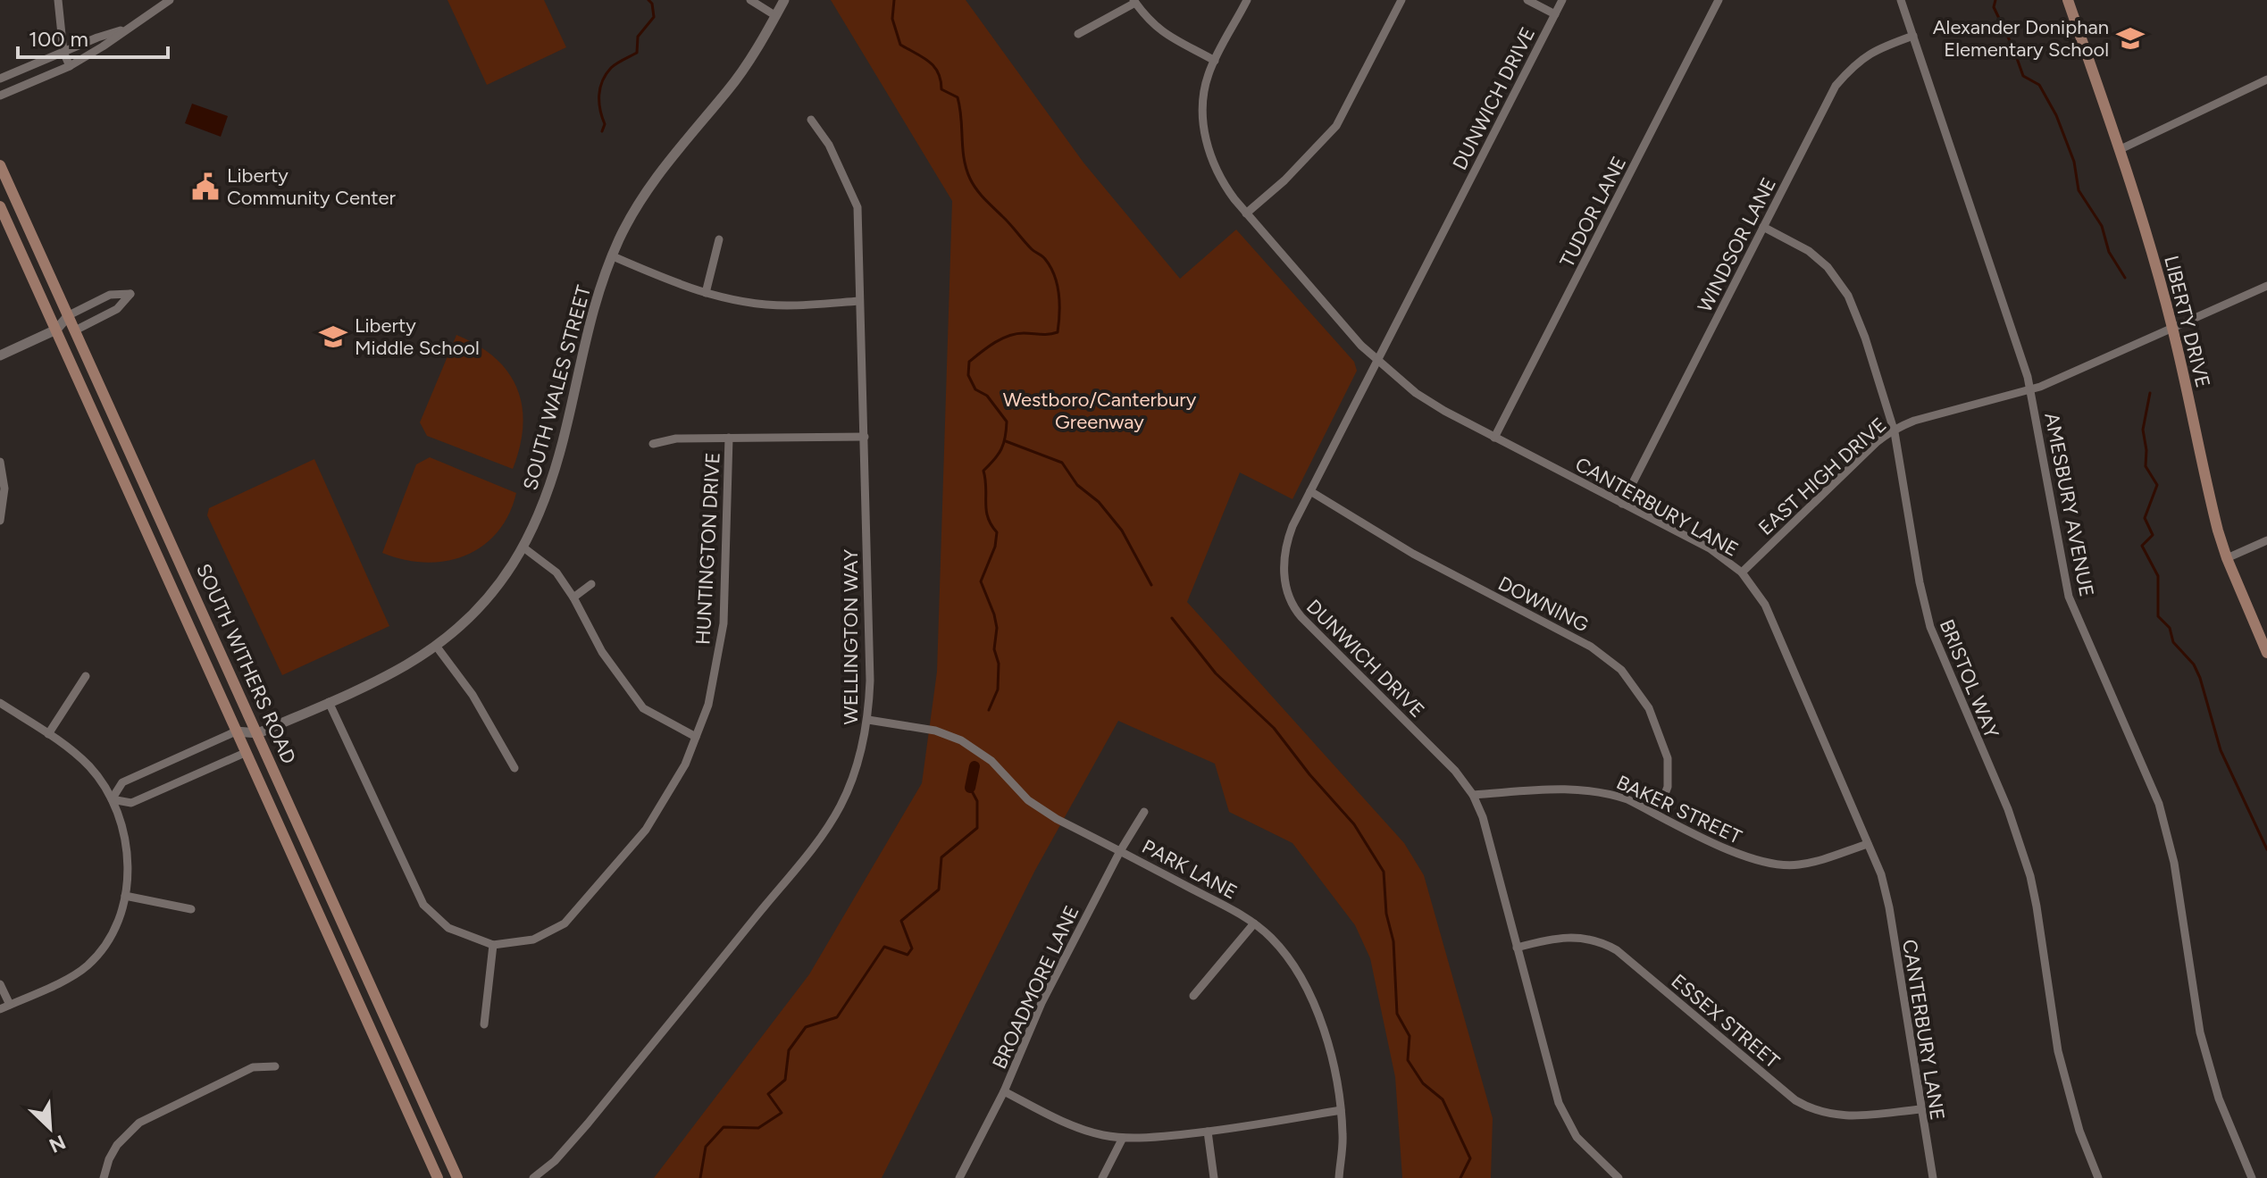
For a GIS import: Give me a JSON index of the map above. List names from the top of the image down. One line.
{"streets":{"main road":["LIBERTY DRIVE","SOUTH WITHERS ROAD"],"street":["DUNWICH DRIVE","TUDOR LANE","WINDSOR LANE","SOUTH WALES STREET","EAST HIGH DRIVE","AMESBURY AVENUE","CANTERBURY LANE","HUNTINGTON DRIVE","DOWNING","WELLINGTON WAY","BRISTOL WAY","BAKER STREET","PARK LANE","BROADMORE LANE","ESSEX STREET"]},"crossings":[["DUNWICH DRIVE","CANTERBURY LANE"],["DUNWICH DRIVE","DOWNING"],["DUNWICH DRIVE","BAKER STREET"],["DUNWICH DRIVE","ESSEX STREET"],["TUDOR LANE","CANTERBURY LANE"],["WINDSOR LANE","AMESBURY AVENUE"],["WINDSOR LANE","CANTERBURY LANE"],["WINDSOR LANE","BRISTOL WAY"],["LIBERTY DRIVE","EAST HIGH DRIVE"],["SOUTH WALES STREET","HUNTINGTON DRIVE"],["SOUTH WALES STREET","SOUTH WITHERS ROAD"],["EAST HIGH DRIVE","AMESBURY AVENUE"],["EAST HIGH DRIVE","CANTERBURY LANE"],["EAST HIGH DRIVE","BRISTOL WAY"],["CANTERBURY LANE","BAKER STREET"],["CANTERBURY LANE","ESSEX STREET"],["DOWNING","BAKER STREET"],["WELLINGTON WAY","PARK LANE"],["PARK LANE","BROADMORE LANE"]],"parks":["Westboro/Canterbury Greenway"],"places":{"school or university":["Alexander Doniphan Elementary School","Liberty Middle School"],"public building":["Liberty Community Center"]},"scale_bar":"100 m","north":"bottom right"}
